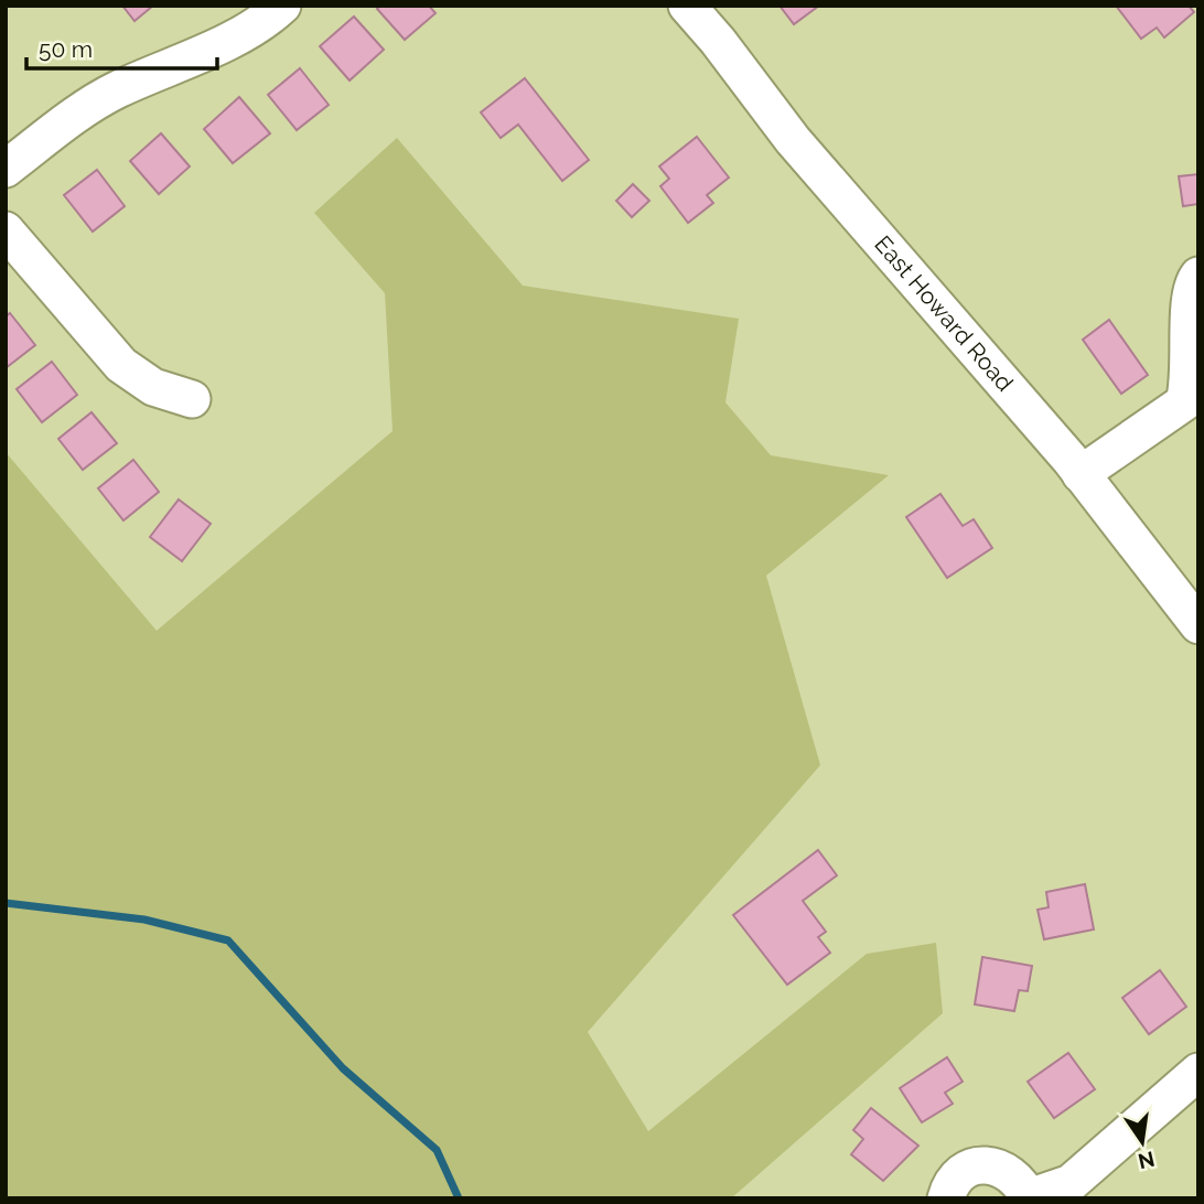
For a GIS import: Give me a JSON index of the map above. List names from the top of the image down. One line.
{"streets":{"street":["East Howard Road"]},"scale_bar":"50 m","north":"bottom"}
